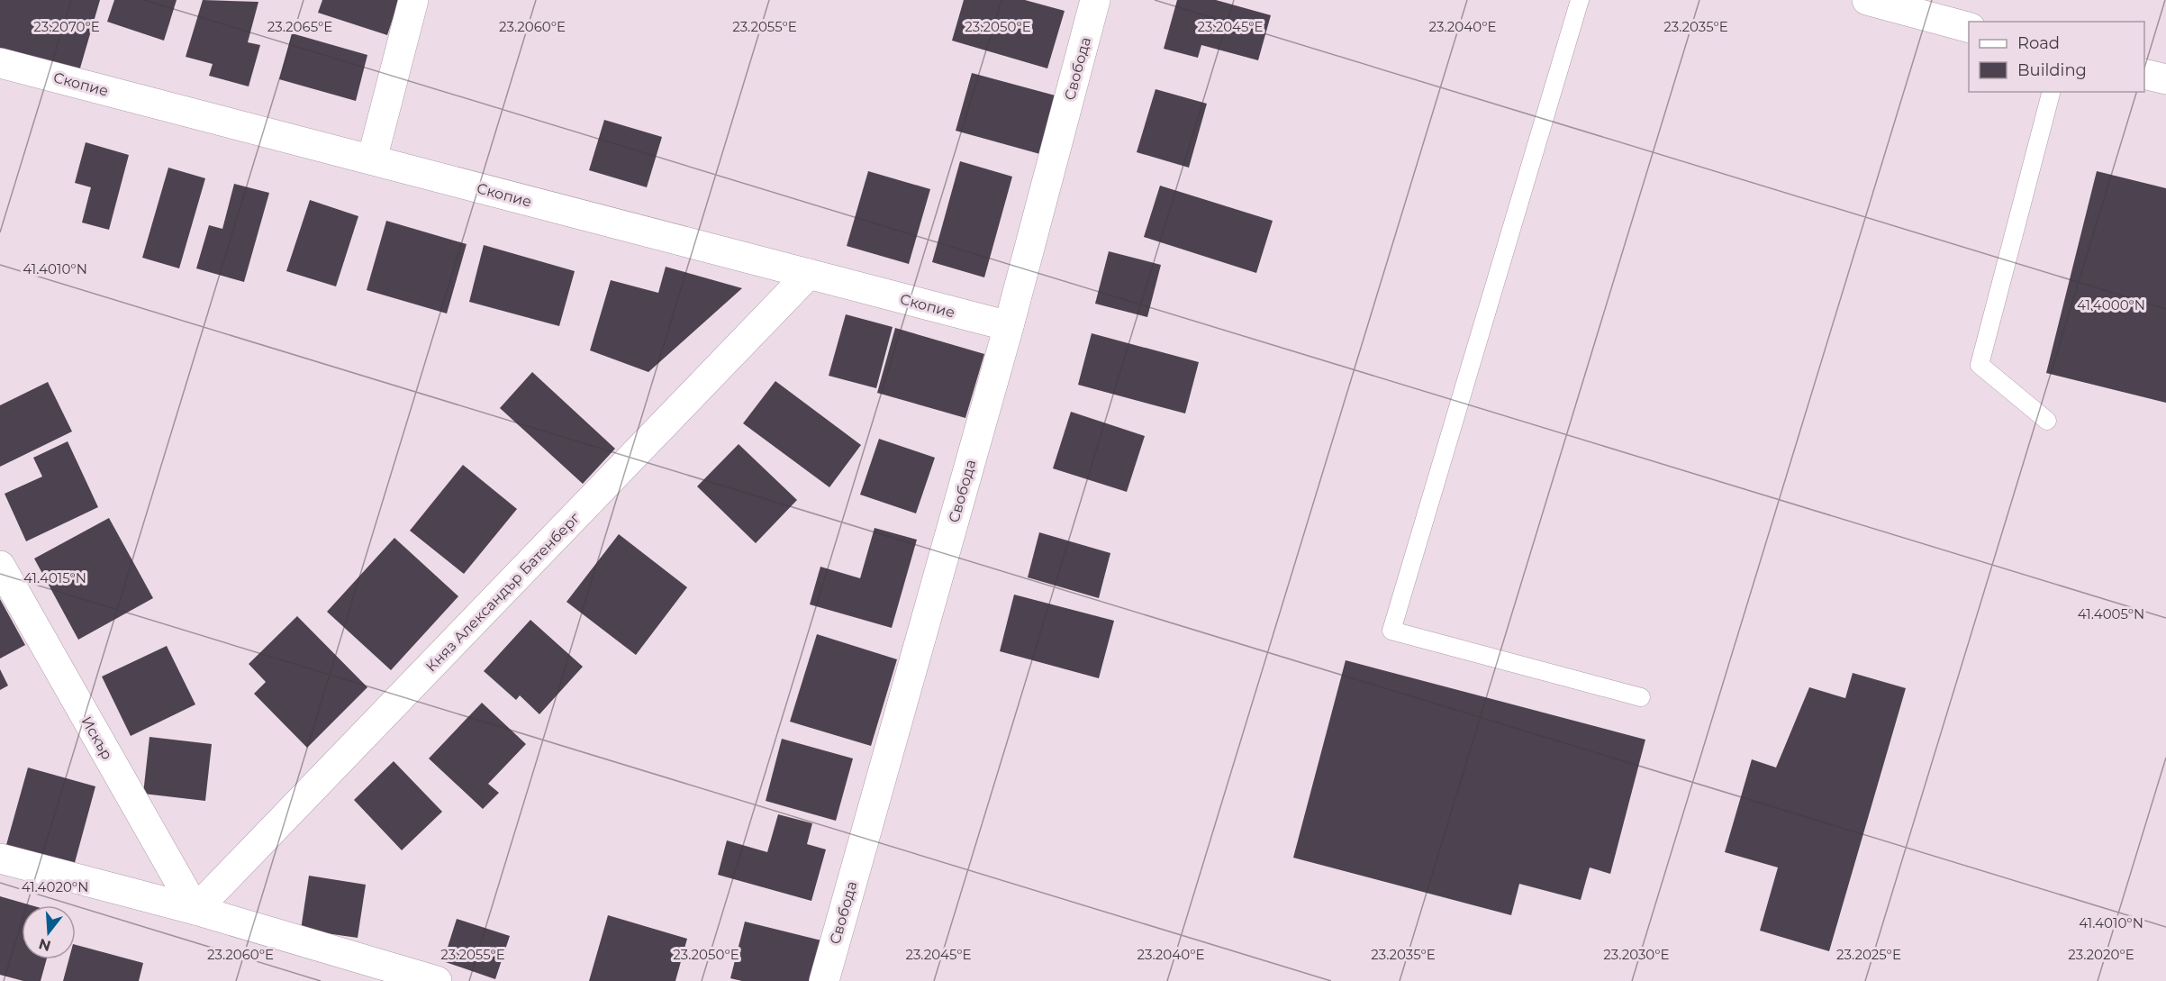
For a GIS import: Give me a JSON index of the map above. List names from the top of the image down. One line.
{"streets":{"street":["Свобода","Скопие","Княз Александър Батенберг","Искър"]},"crossings":[["Свобода","Скопие"],["Скопие","Княз Александър Батенберг"],["Княз Александър Батенберг","Искър"]],"legend":["Road","Building"],"north":"bottom","coordinates":["23.2070°E","23.2065°E","23.2060°E","23.2055°E","23.2050°E","23.2045°E","23.2040°E","23.2035°E","41.4010°N","41.4000°N","41.4015°N","41.4005°N","41.4020°N","23.2030°E","23.2025°E","23.2020°E"]}
